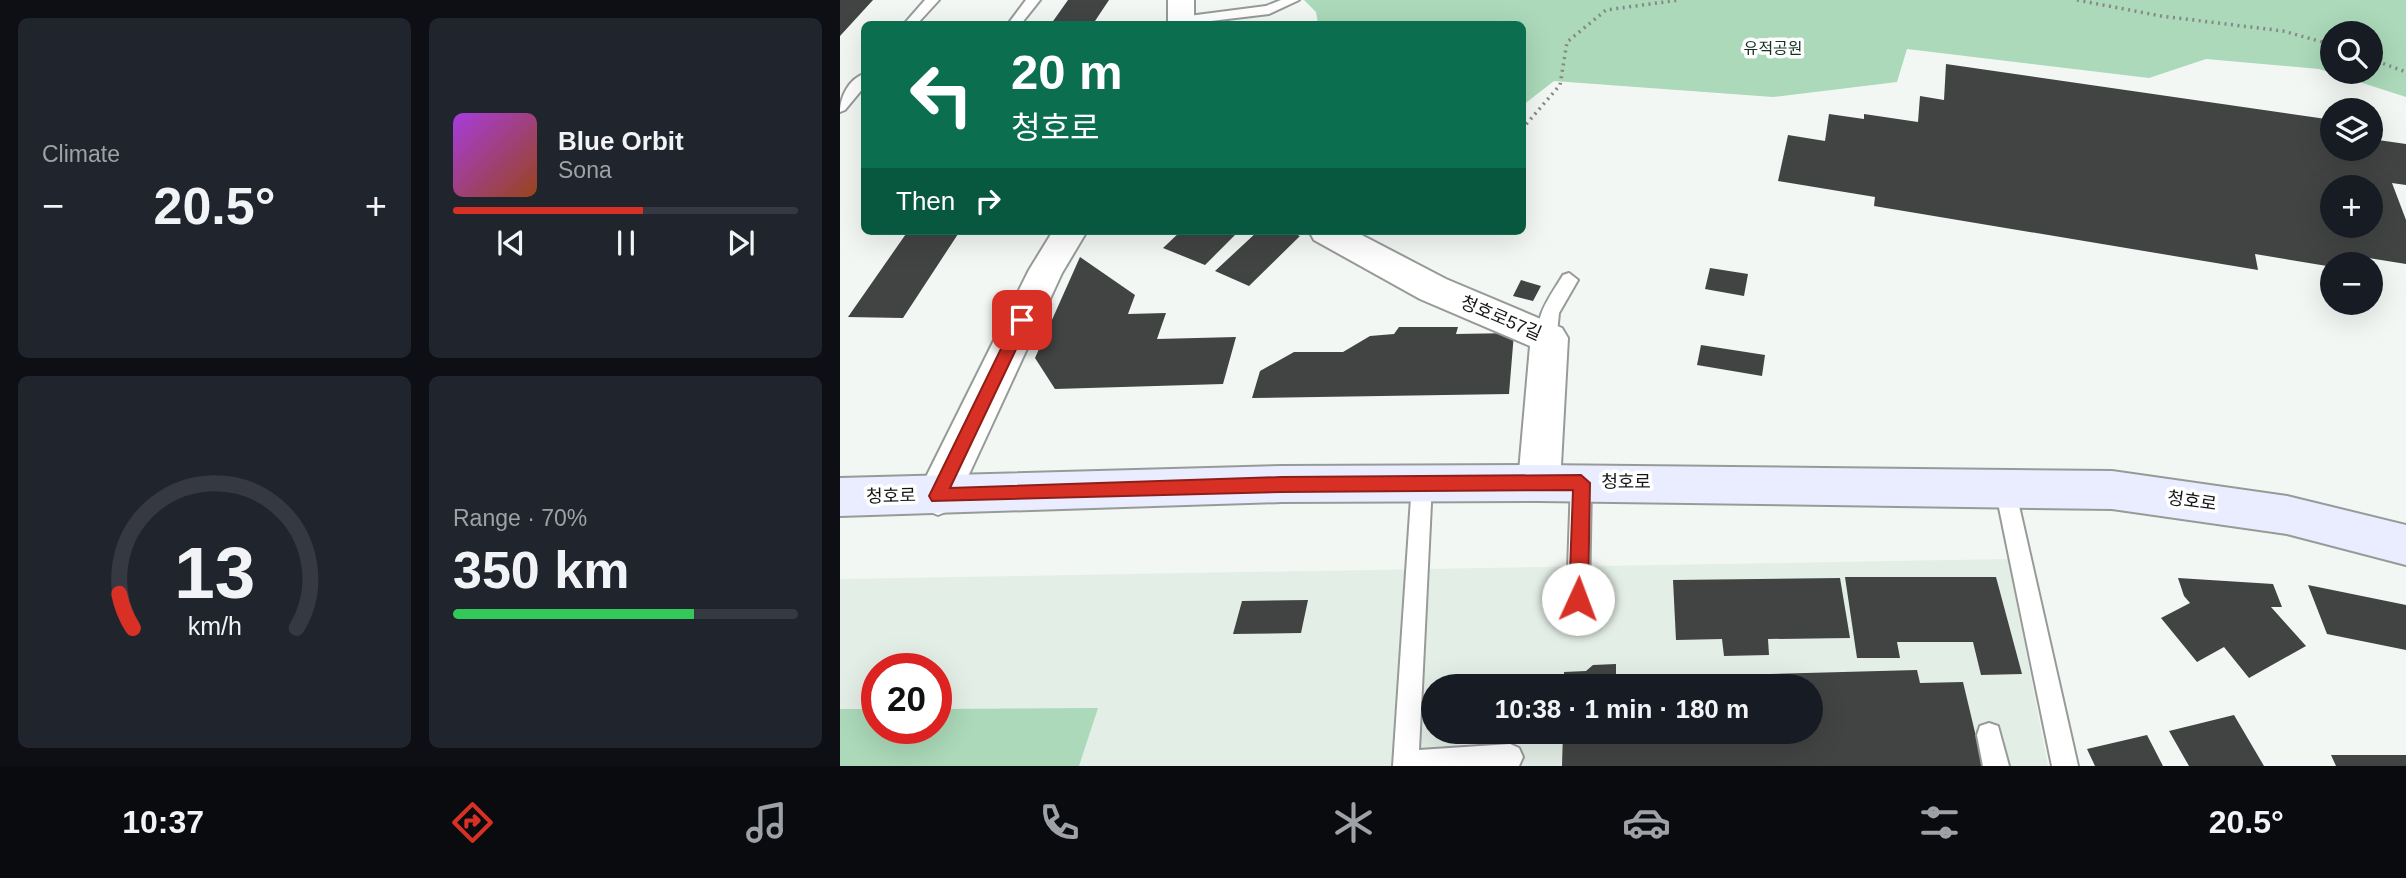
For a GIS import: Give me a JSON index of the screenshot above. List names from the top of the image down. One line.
{"streets":{"main road":["청호로"],"street":["청호로57길"]},"crossings":[["청호로57길","청호로"]],"parks":["유적공원"],"page":{"tile":["Climate",["Range · 70%","350 km"]],"map_buttons":["+","−"],"turn":["20 m","청호로"],"song":["Blue Orbit","Sona"],"then":"Then","heat":["−","20.5°","+"],"limit":"20","trip":"10:38 · 1 min · 180 m","tabs":["10:37","20.5°"],"gauge":["13","km/h"]}}
